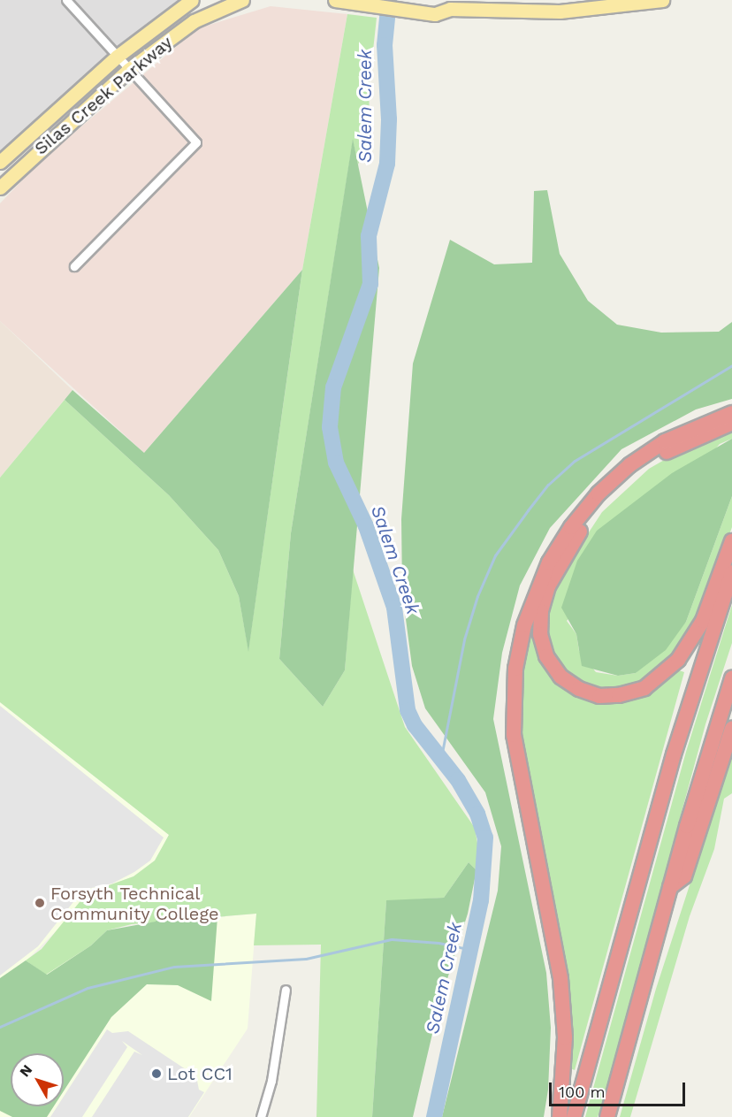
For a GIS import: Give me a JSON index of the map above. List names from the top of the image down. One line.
{"streets":{"main road":["Silas Creek Parkway"]},"water":["Salem Creek"],"places":["Forsyth Technical Community College","Lot CC1"],"scale_bar":"100 m","north":"top left"}
